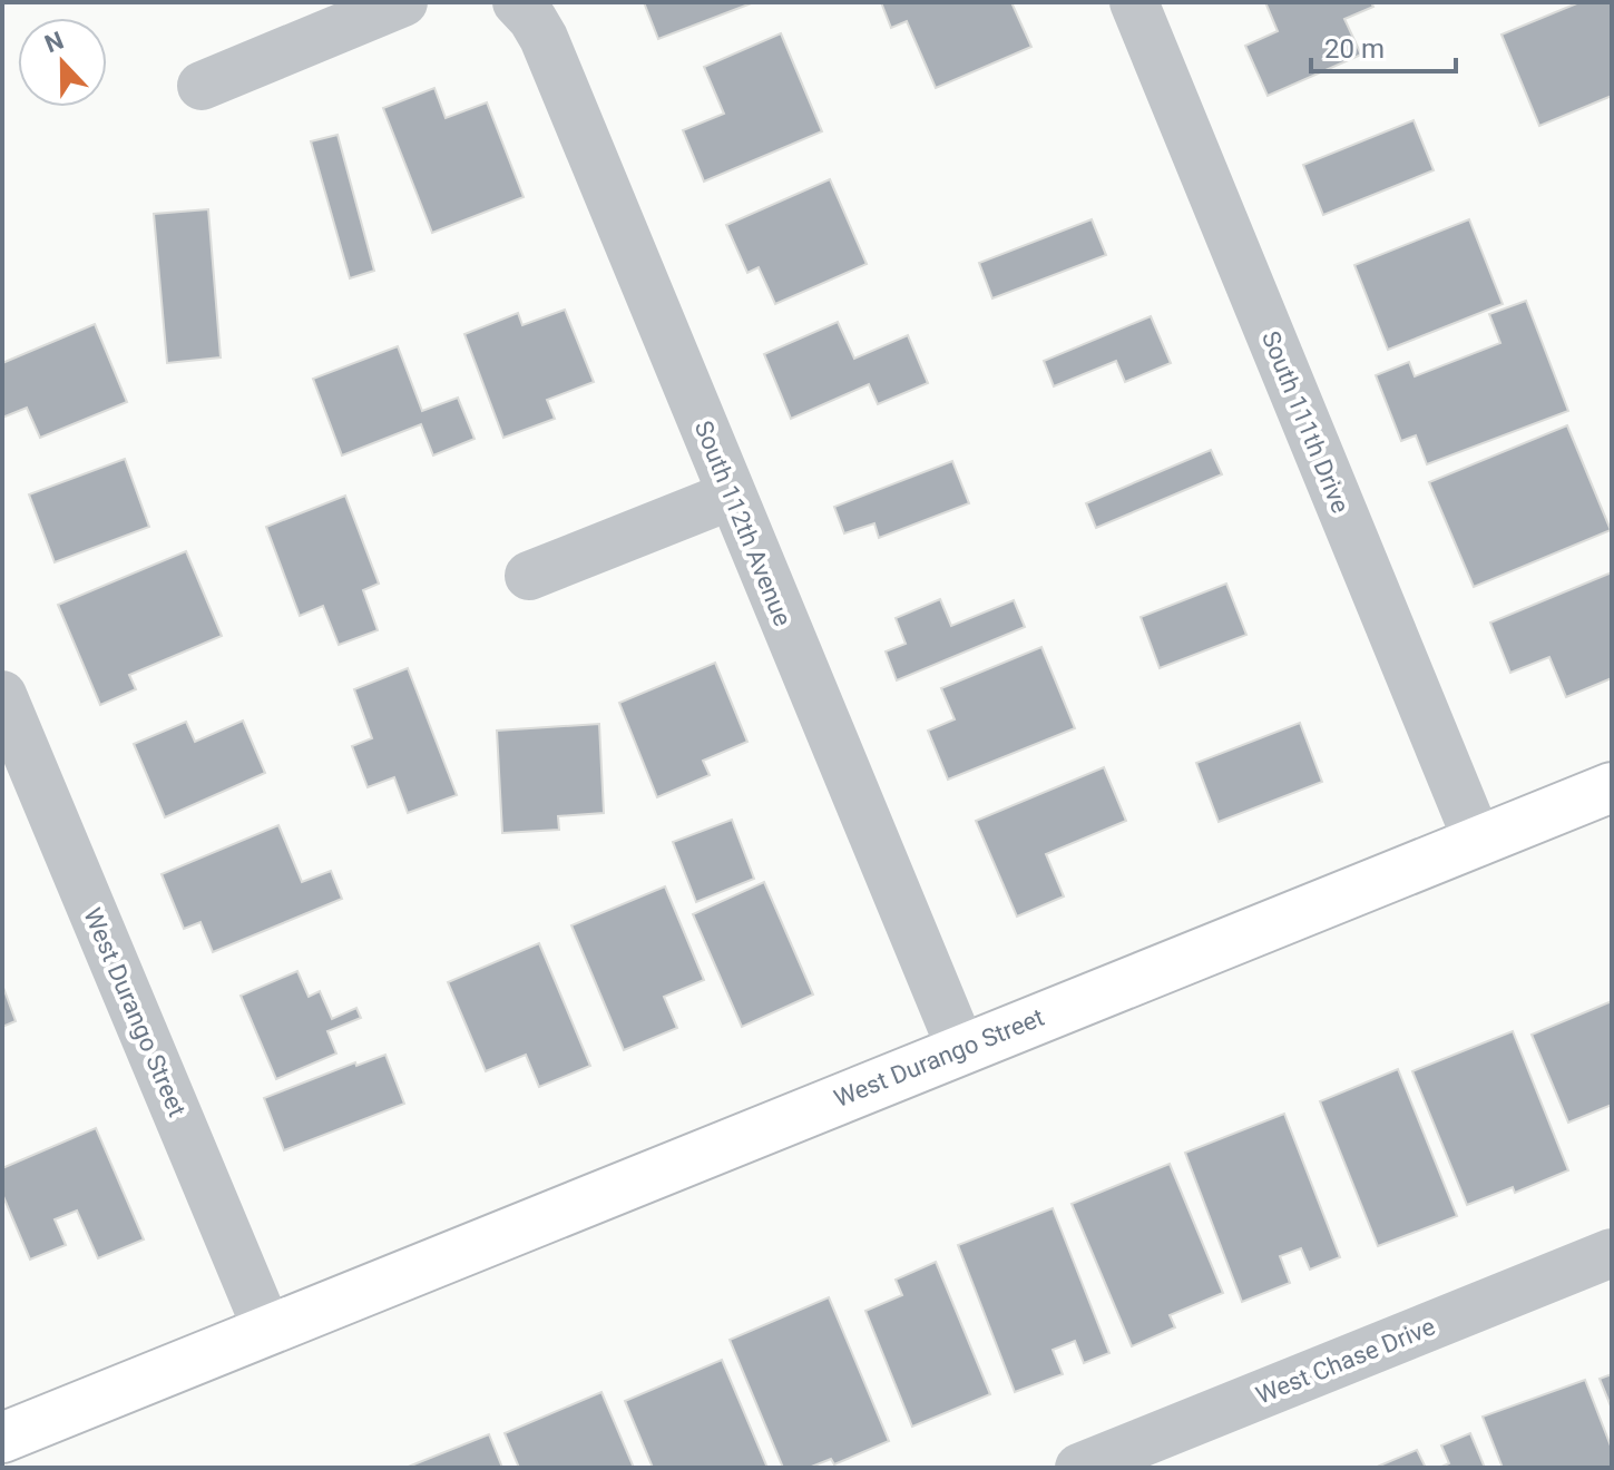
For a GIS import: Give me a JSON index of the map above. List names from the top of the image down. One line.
{"streets":{"street":["South 111th Drive","South 112th Avenue","West Durango Street","West Chase Drive"]},"crossings":[["South 111th Drive","West Durango Street"],["South 112th Avenue","West Durango Street"]],"scale_bar":"20 m","north":"top"}
